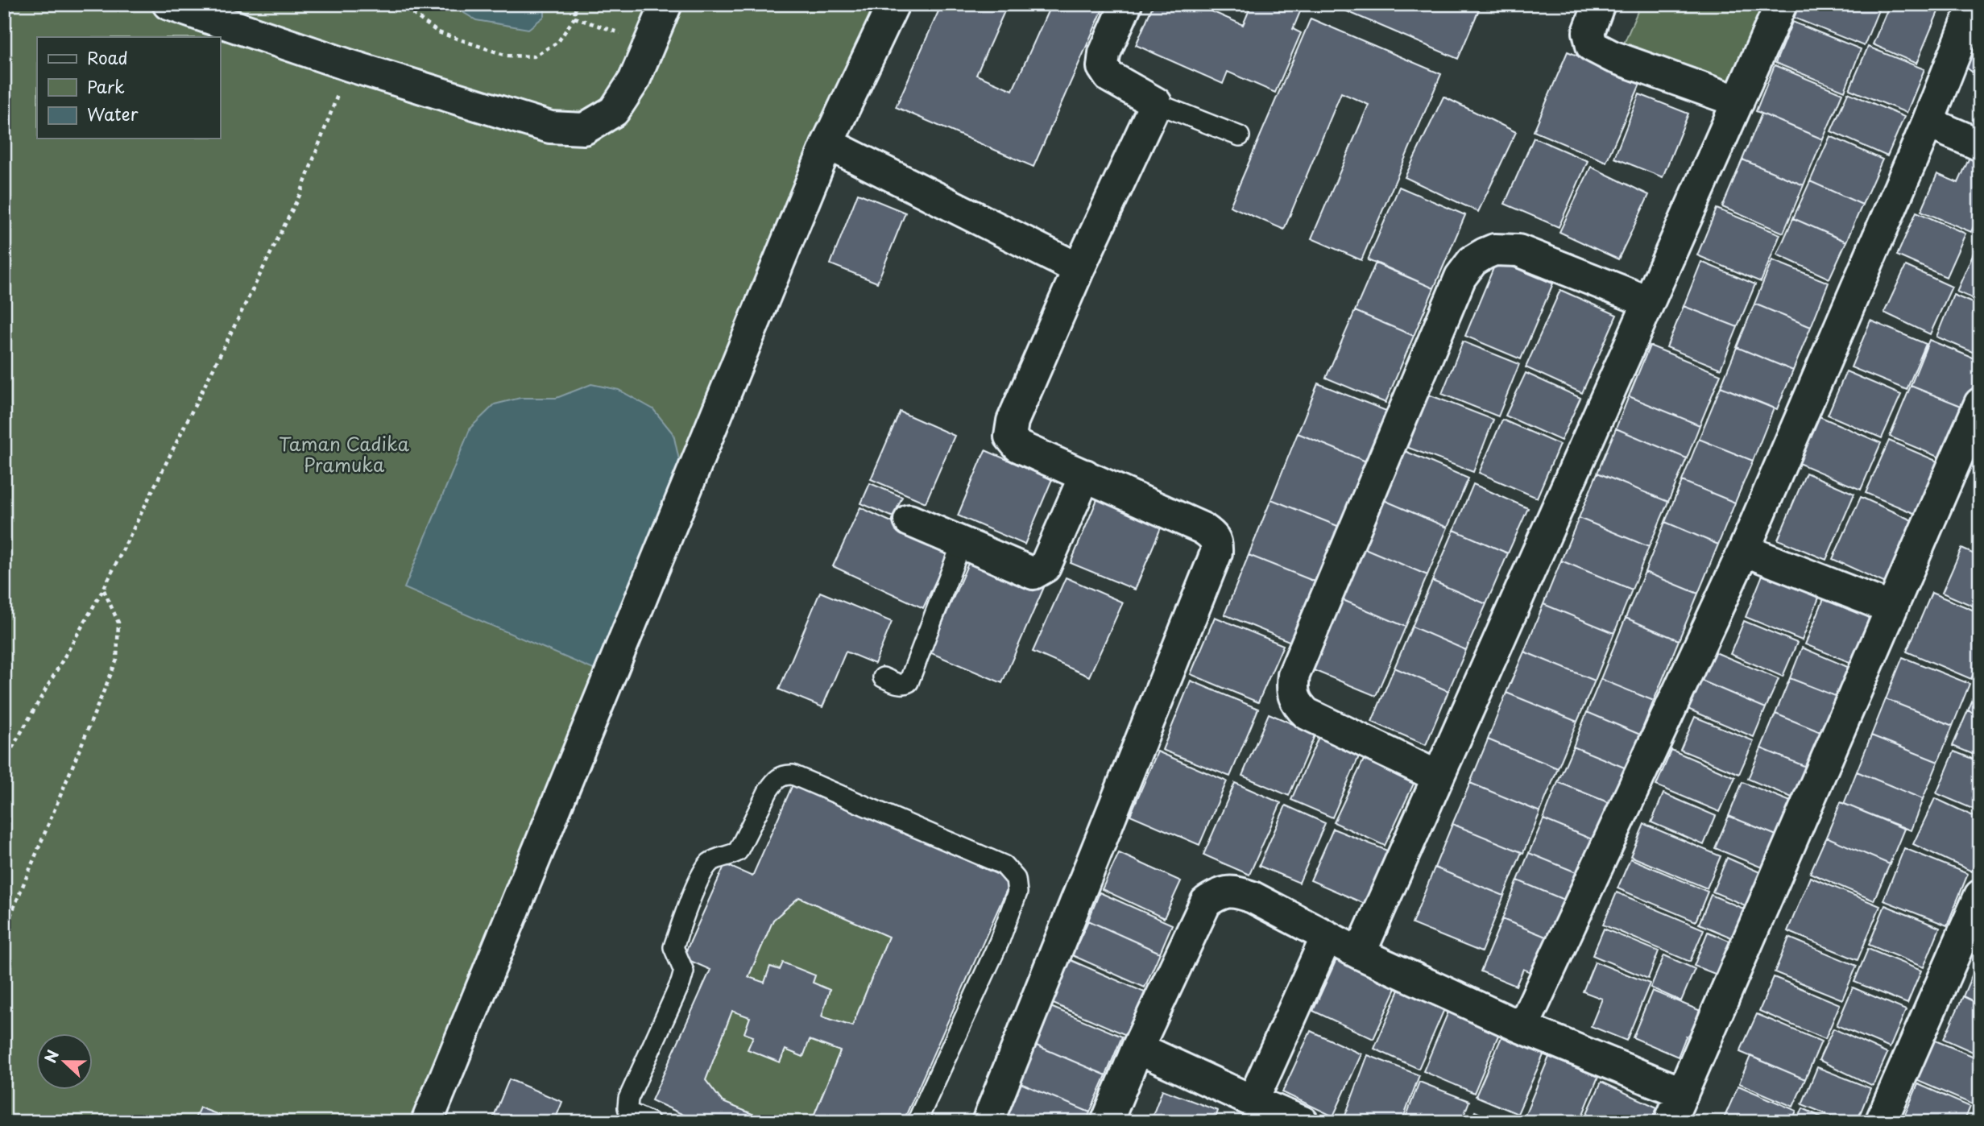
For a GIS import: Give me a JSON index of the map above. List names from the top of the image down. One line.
{"parks":["Taman Cadika Pramuka"],"legend":["Road","Park","Water"],"north":"left"}
